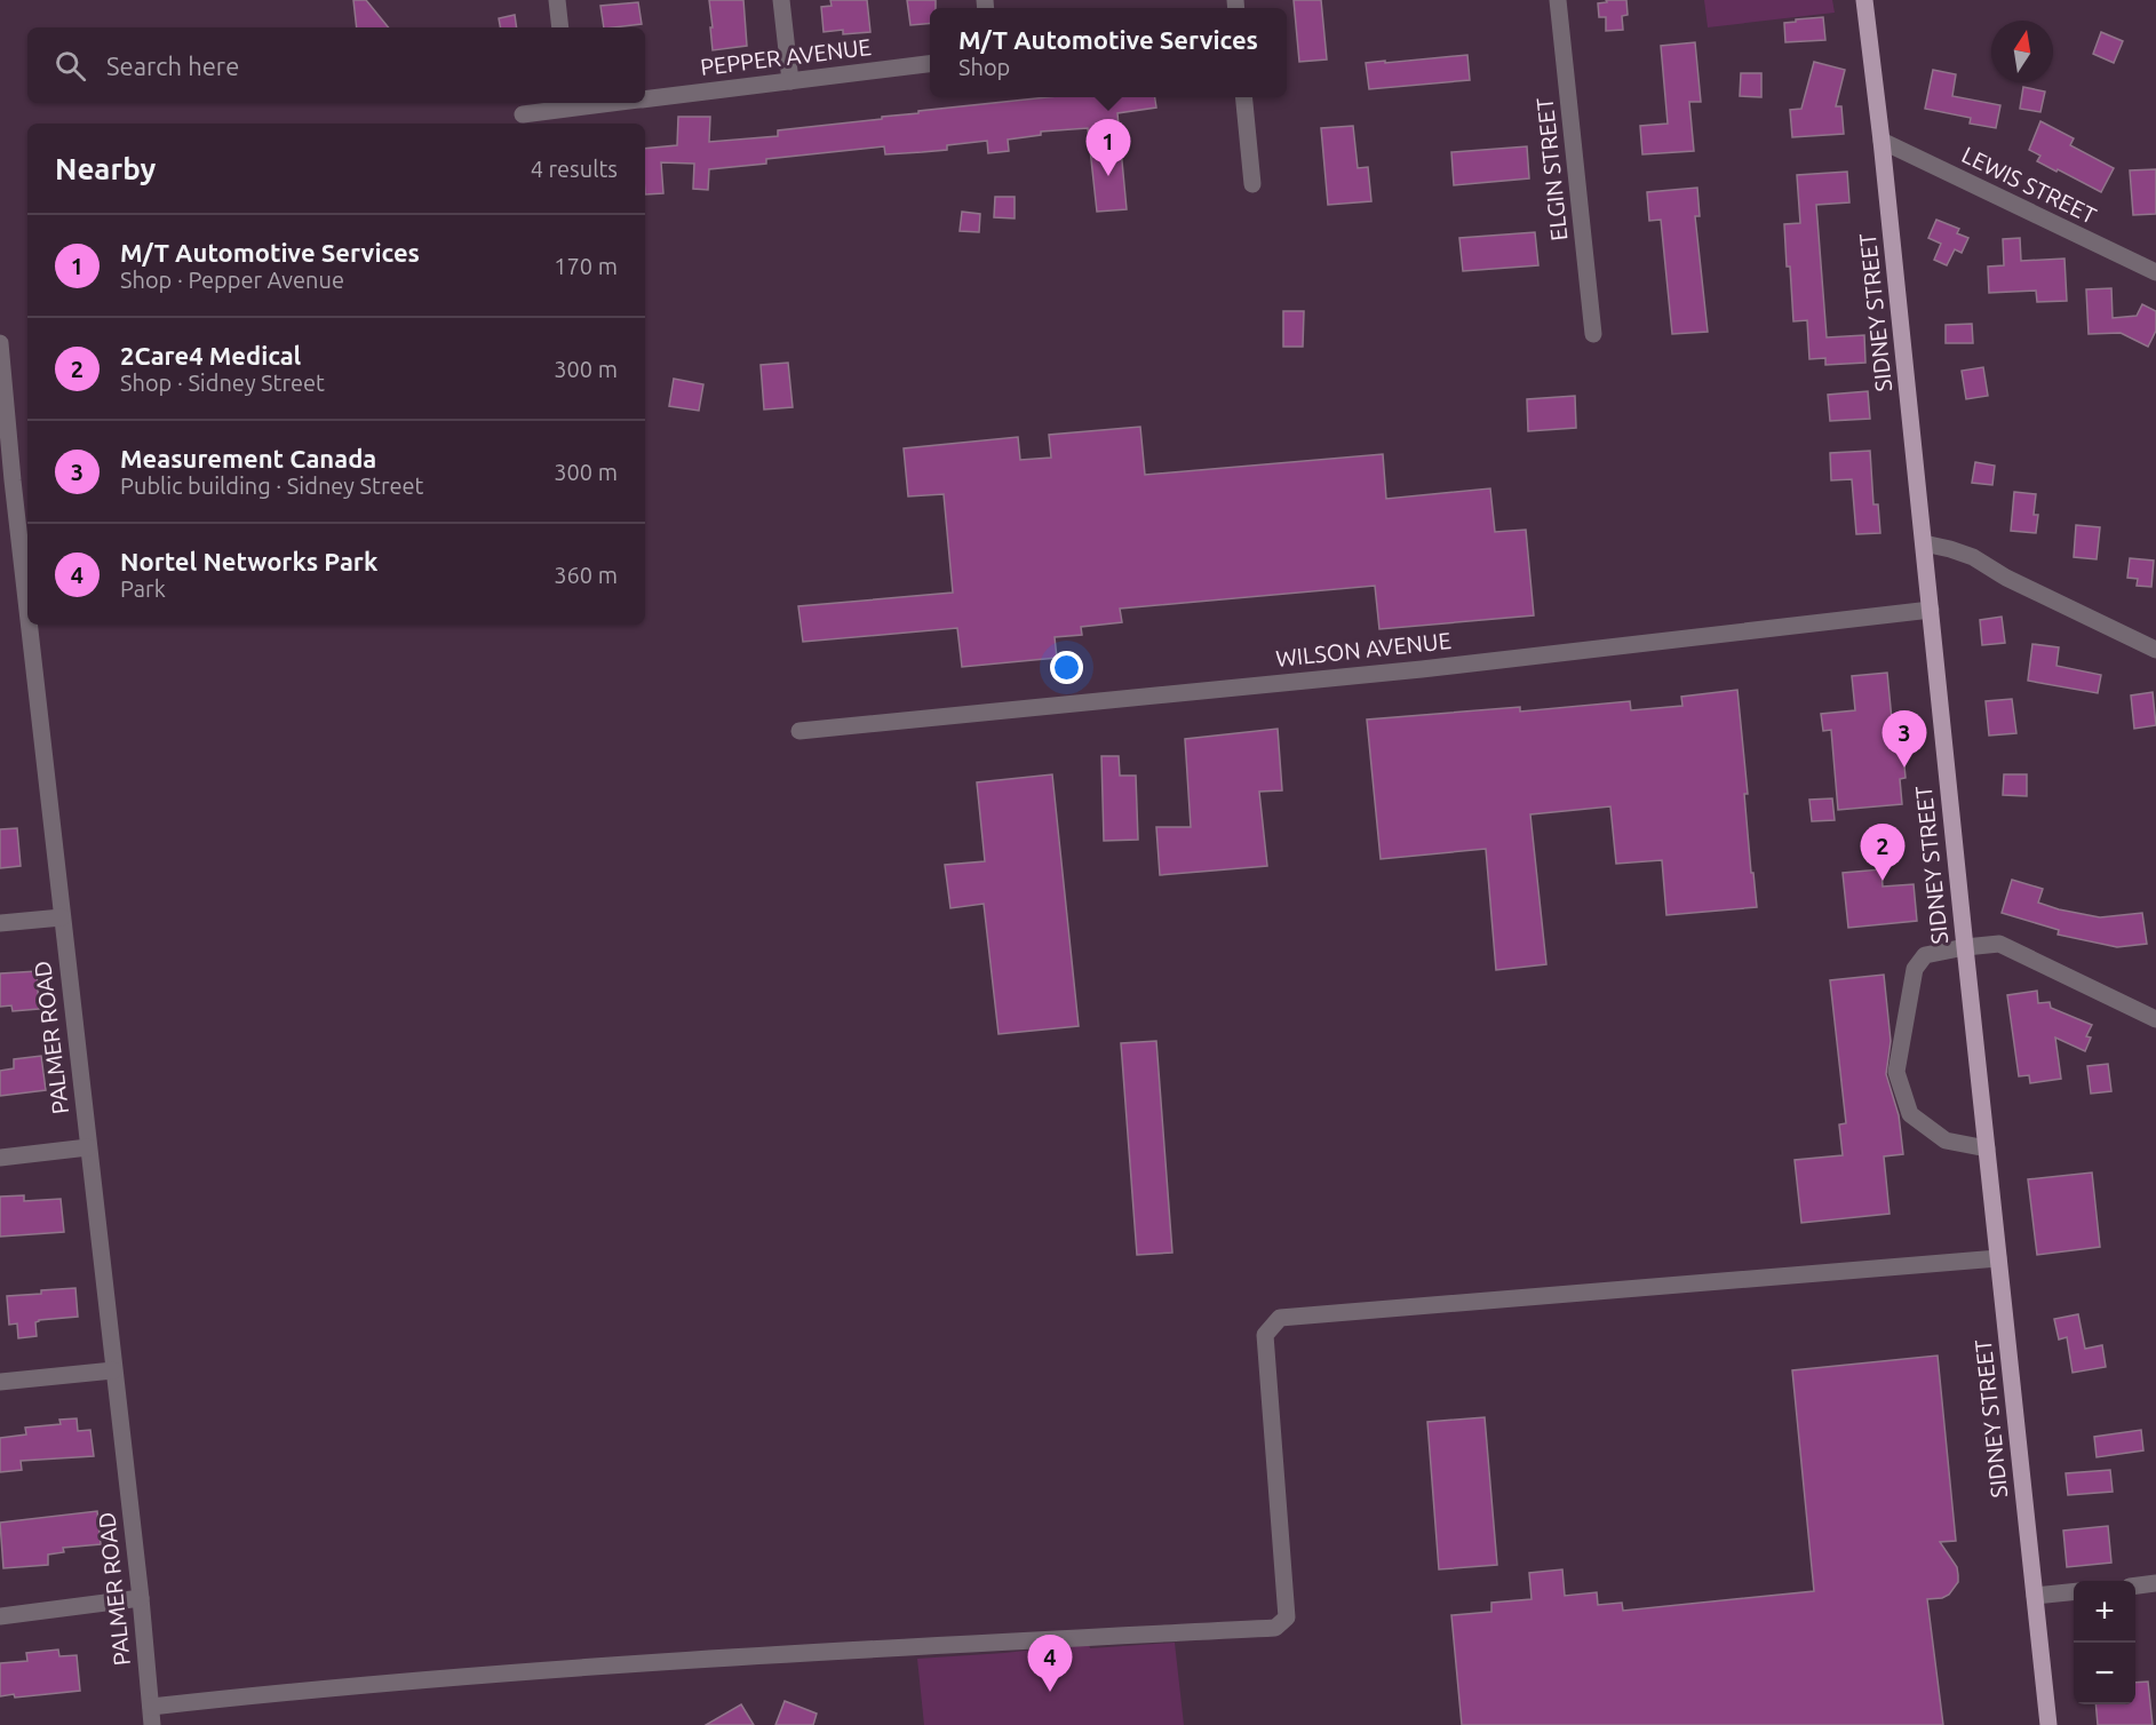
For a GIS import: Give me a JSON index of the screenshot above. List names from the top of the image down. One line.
{"streets":{"main road":["SIDNEY STREET"],"street":["PEPPER AVENUE","ELGIN STREET","LEWIS STREET","WILSON AVENUE","PALMER ROAD"]},"crossings":[["LEWIS STREET","SIDNEY STREET"],["SIDNEY STREET","WILSON AVENUE"]],"north":"top","page":{"popup":["M/T Automotive Services","Shop"],"search":"Search here","pins":["1","3","2","4"],"heading":["Nearby","4 results"],"list":[{"mark":"1","name":"M/T Automotive Services","note":"Shop · Pepper Avenue","value":"170 m"},{"mark":"2","name":"2Care4 Medical","note":"Shop · Sidney Street","value":"300 m"},{"mark":"3","name":"Measurement Canada","note":"Public building · Sidney Street","value":"300 m"},{"mark":"4","name":"Nortel Networks Park","note":"Park","value":"360 m"}],"map_buttons":["+","−"]}}
